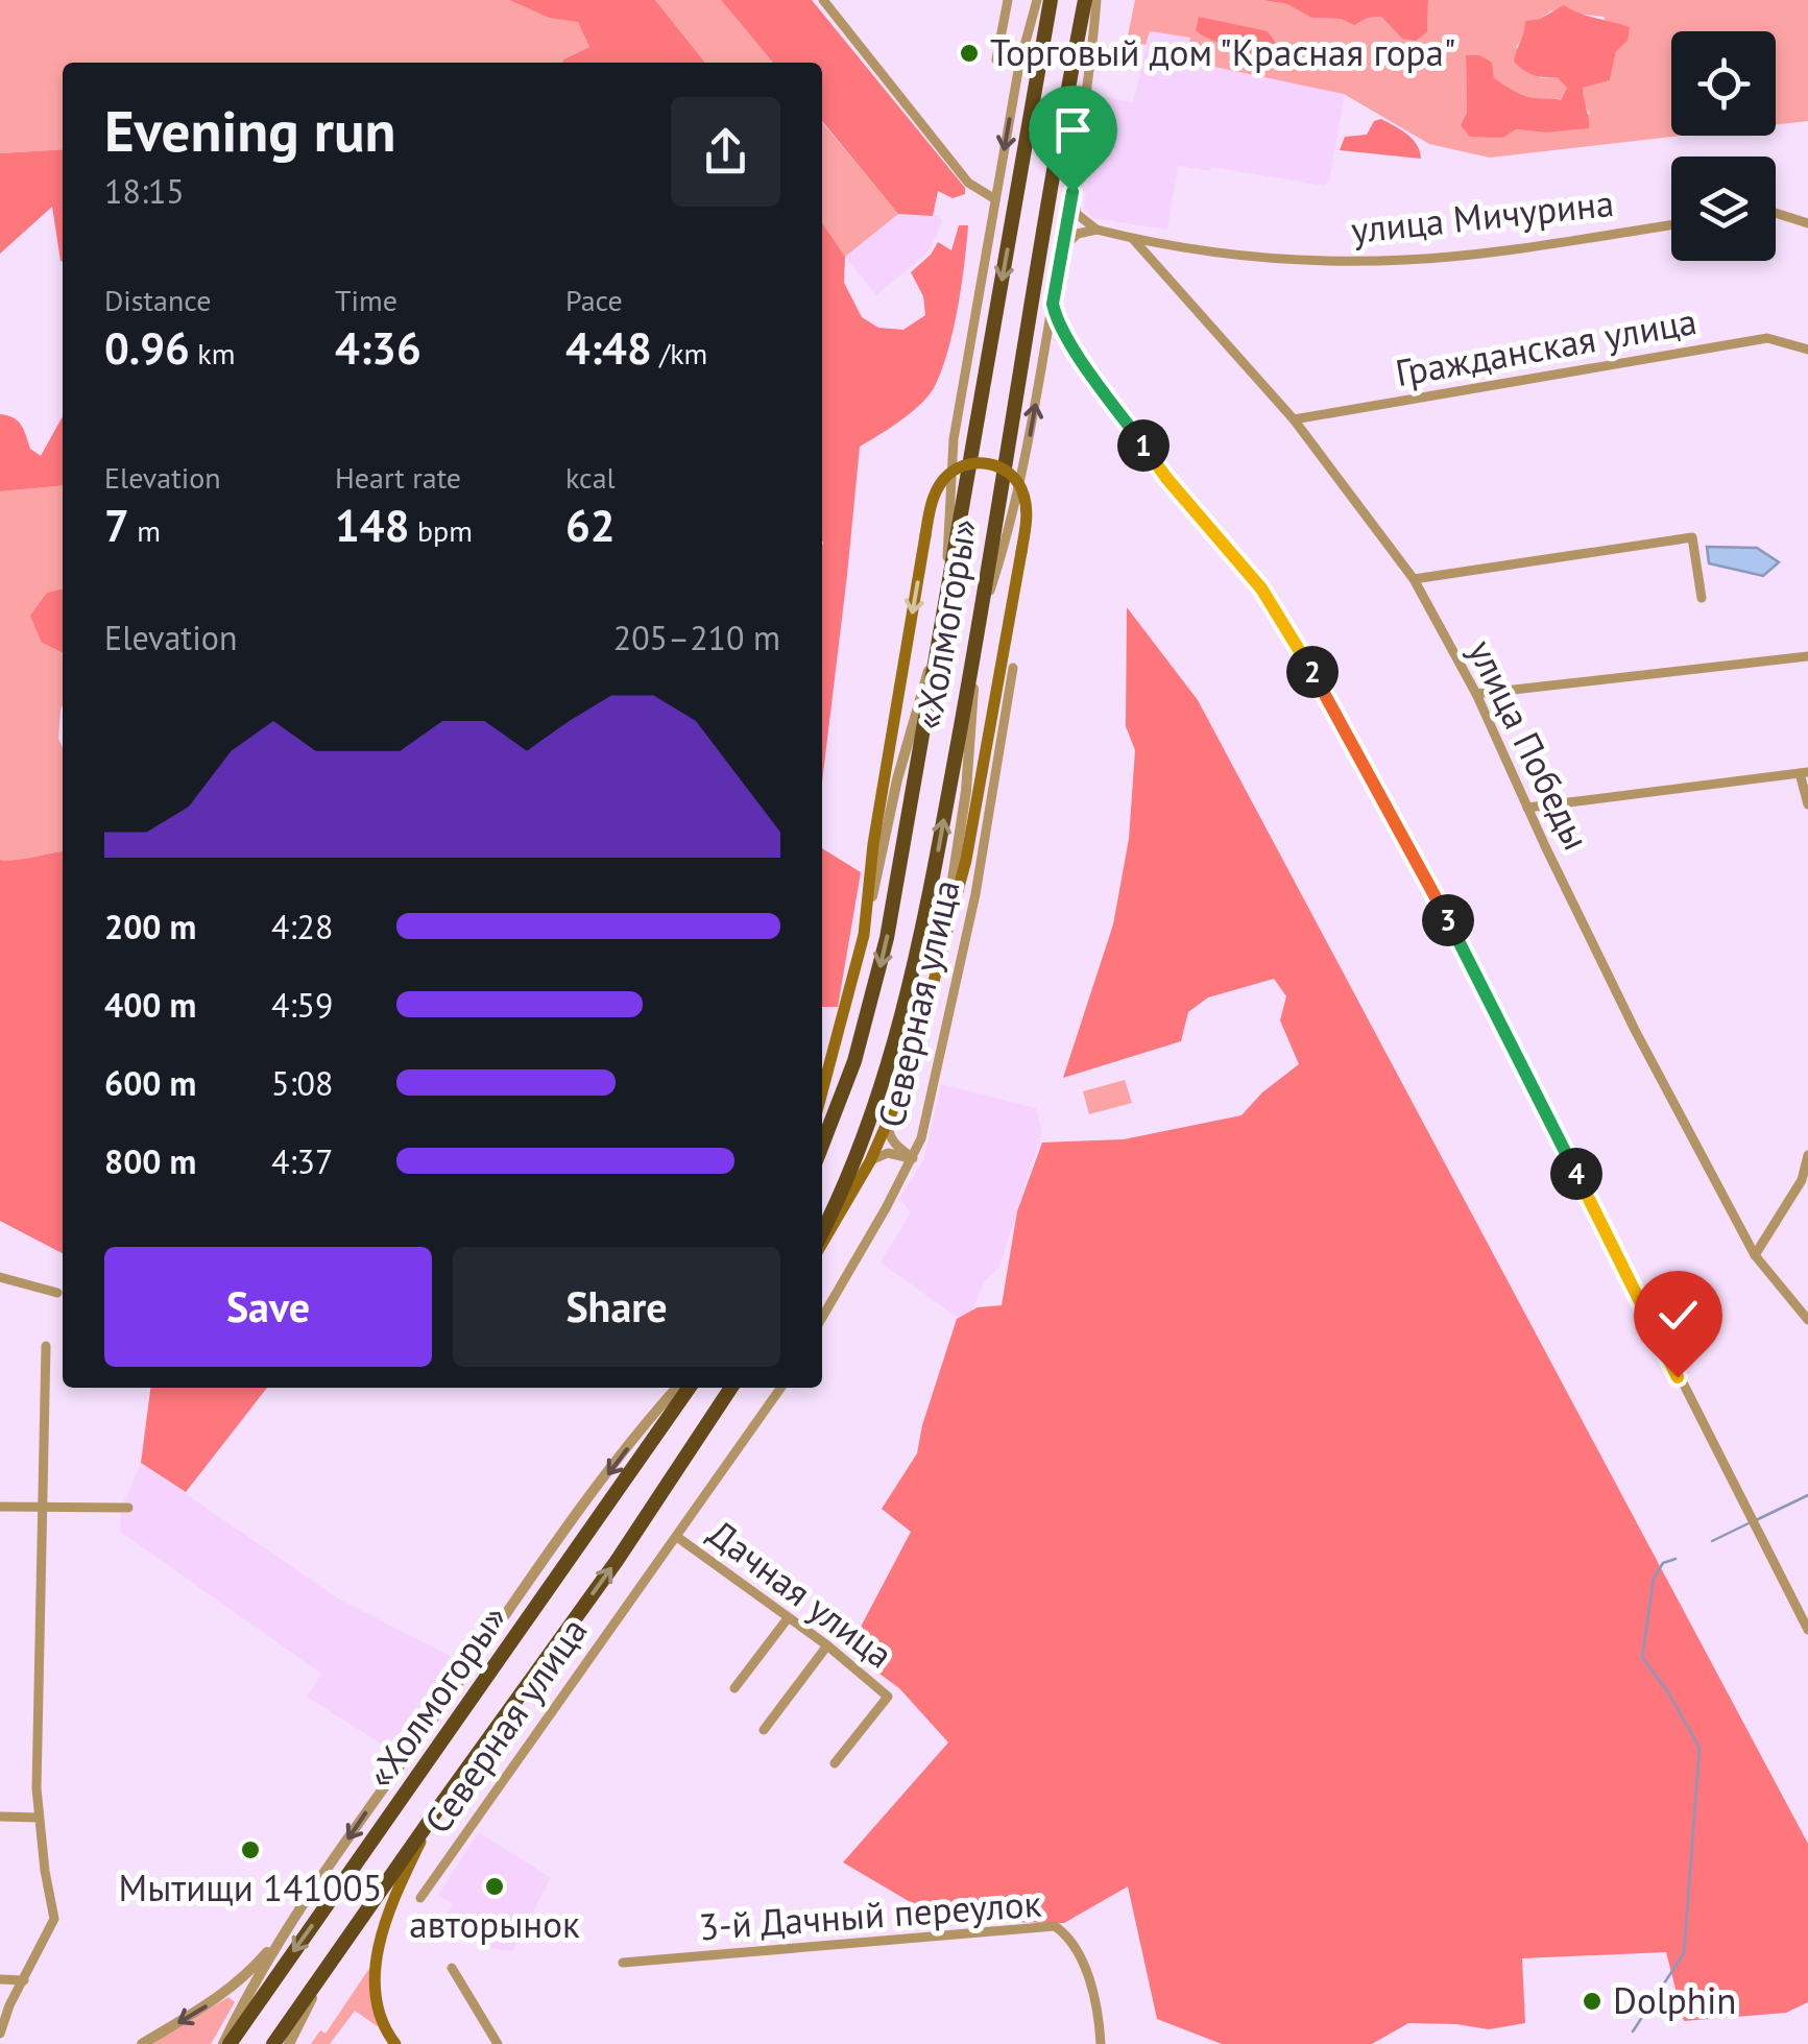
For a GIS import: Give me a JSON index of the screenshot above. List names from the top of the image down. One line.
{"streets":{"highway":["«Холмогоры»"],"street":["улица Мичурина","Гражданская улица","улица Победы","Северная улица","Дачная улица","3-й Дачный переулок"]},"crossings":[["улица Мичурина","улица Победы"],["Гражданская улица","улица Победы"],["Северная улица","Дачная улица"]],"places":["Торговый дом \"Красная гора\"","Мытищи 141005","авторынок","Dolphin"],"page":{"heading":["Evening run","18:15"],"stats":[["Distance","0.96 km"],["Time","4:36"],["Pace","4:48 /km"],["Elevation","7 m"],["Heart rate","148 bpm"],["kcal","62"]],"pins":["1","2","3","4"],"chart":["Elevation","205–210 m"],"list":[{"name":"200 m","note":"4:28"},{"name":"400 m","note":"4:59"},{"name":"600 m","note":"5:08"},{"name":"800 m","note":"4:37"}],"buttons":["Save","Share"]}}
